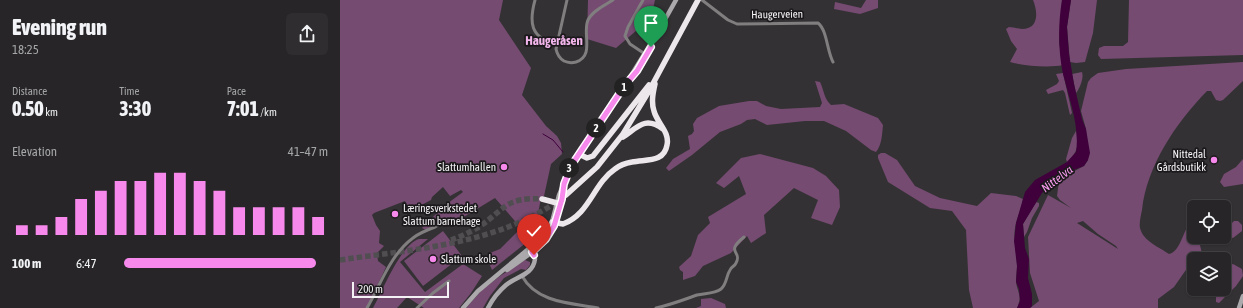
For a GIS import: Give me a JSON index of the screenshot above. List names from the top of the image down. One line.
{"streets":{"street":["Haugerveien"]},"districts":["Haugeråsen"],"water":["Nittelva"],"places":["Nittedal Gårdsbutikk","Slattumhallen","Læringsverkstedet Slattum barnehage","Slattum skole"],"scale_bar":"200 m","page":{"heading":["Evening run","18:25"],"stats":[["Distance","0.50 km"],["Time","3:30"],["Pace","7:01 /km"]],"pins":["1","2","3"],"chart":["Elevation","41–47 m"],"list":[{"name":"100 m","note":"6:47"}],"scale":"200 m"}}
